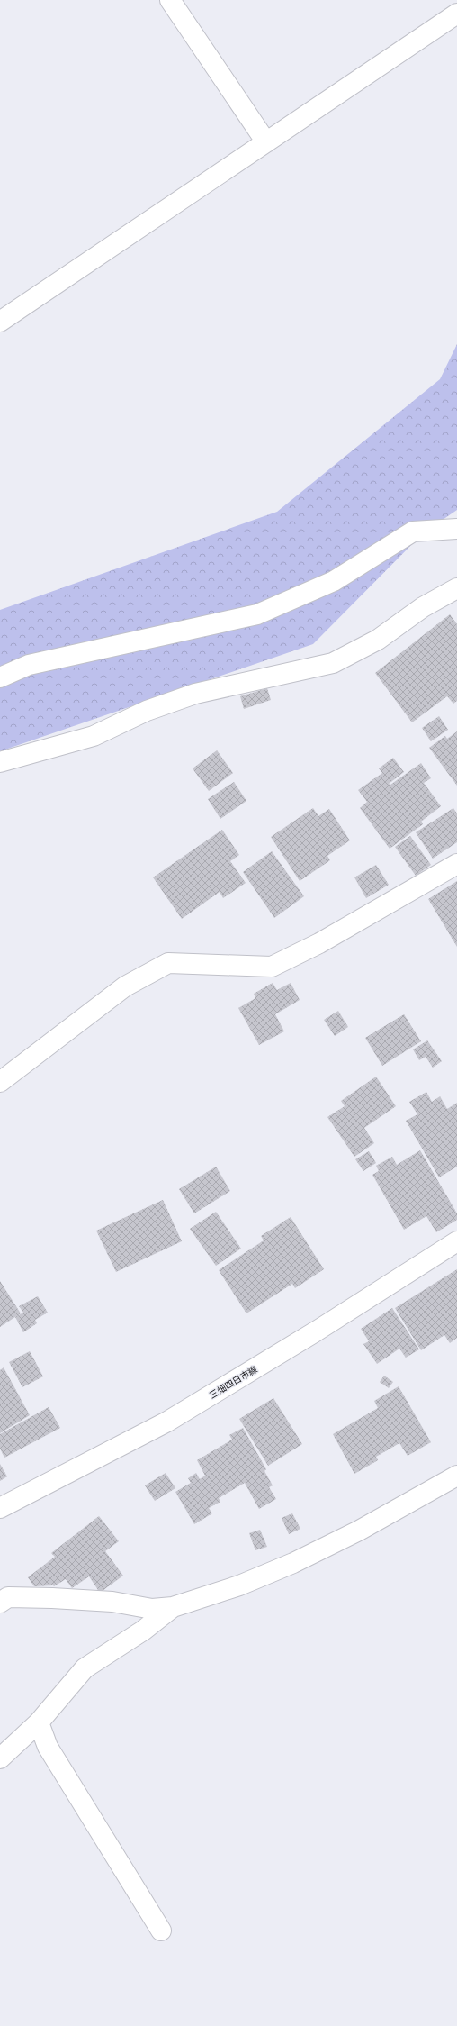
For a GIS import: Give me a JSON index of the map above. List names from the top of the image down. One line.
{"streets":{"street":["三畑四日市線"]}}
